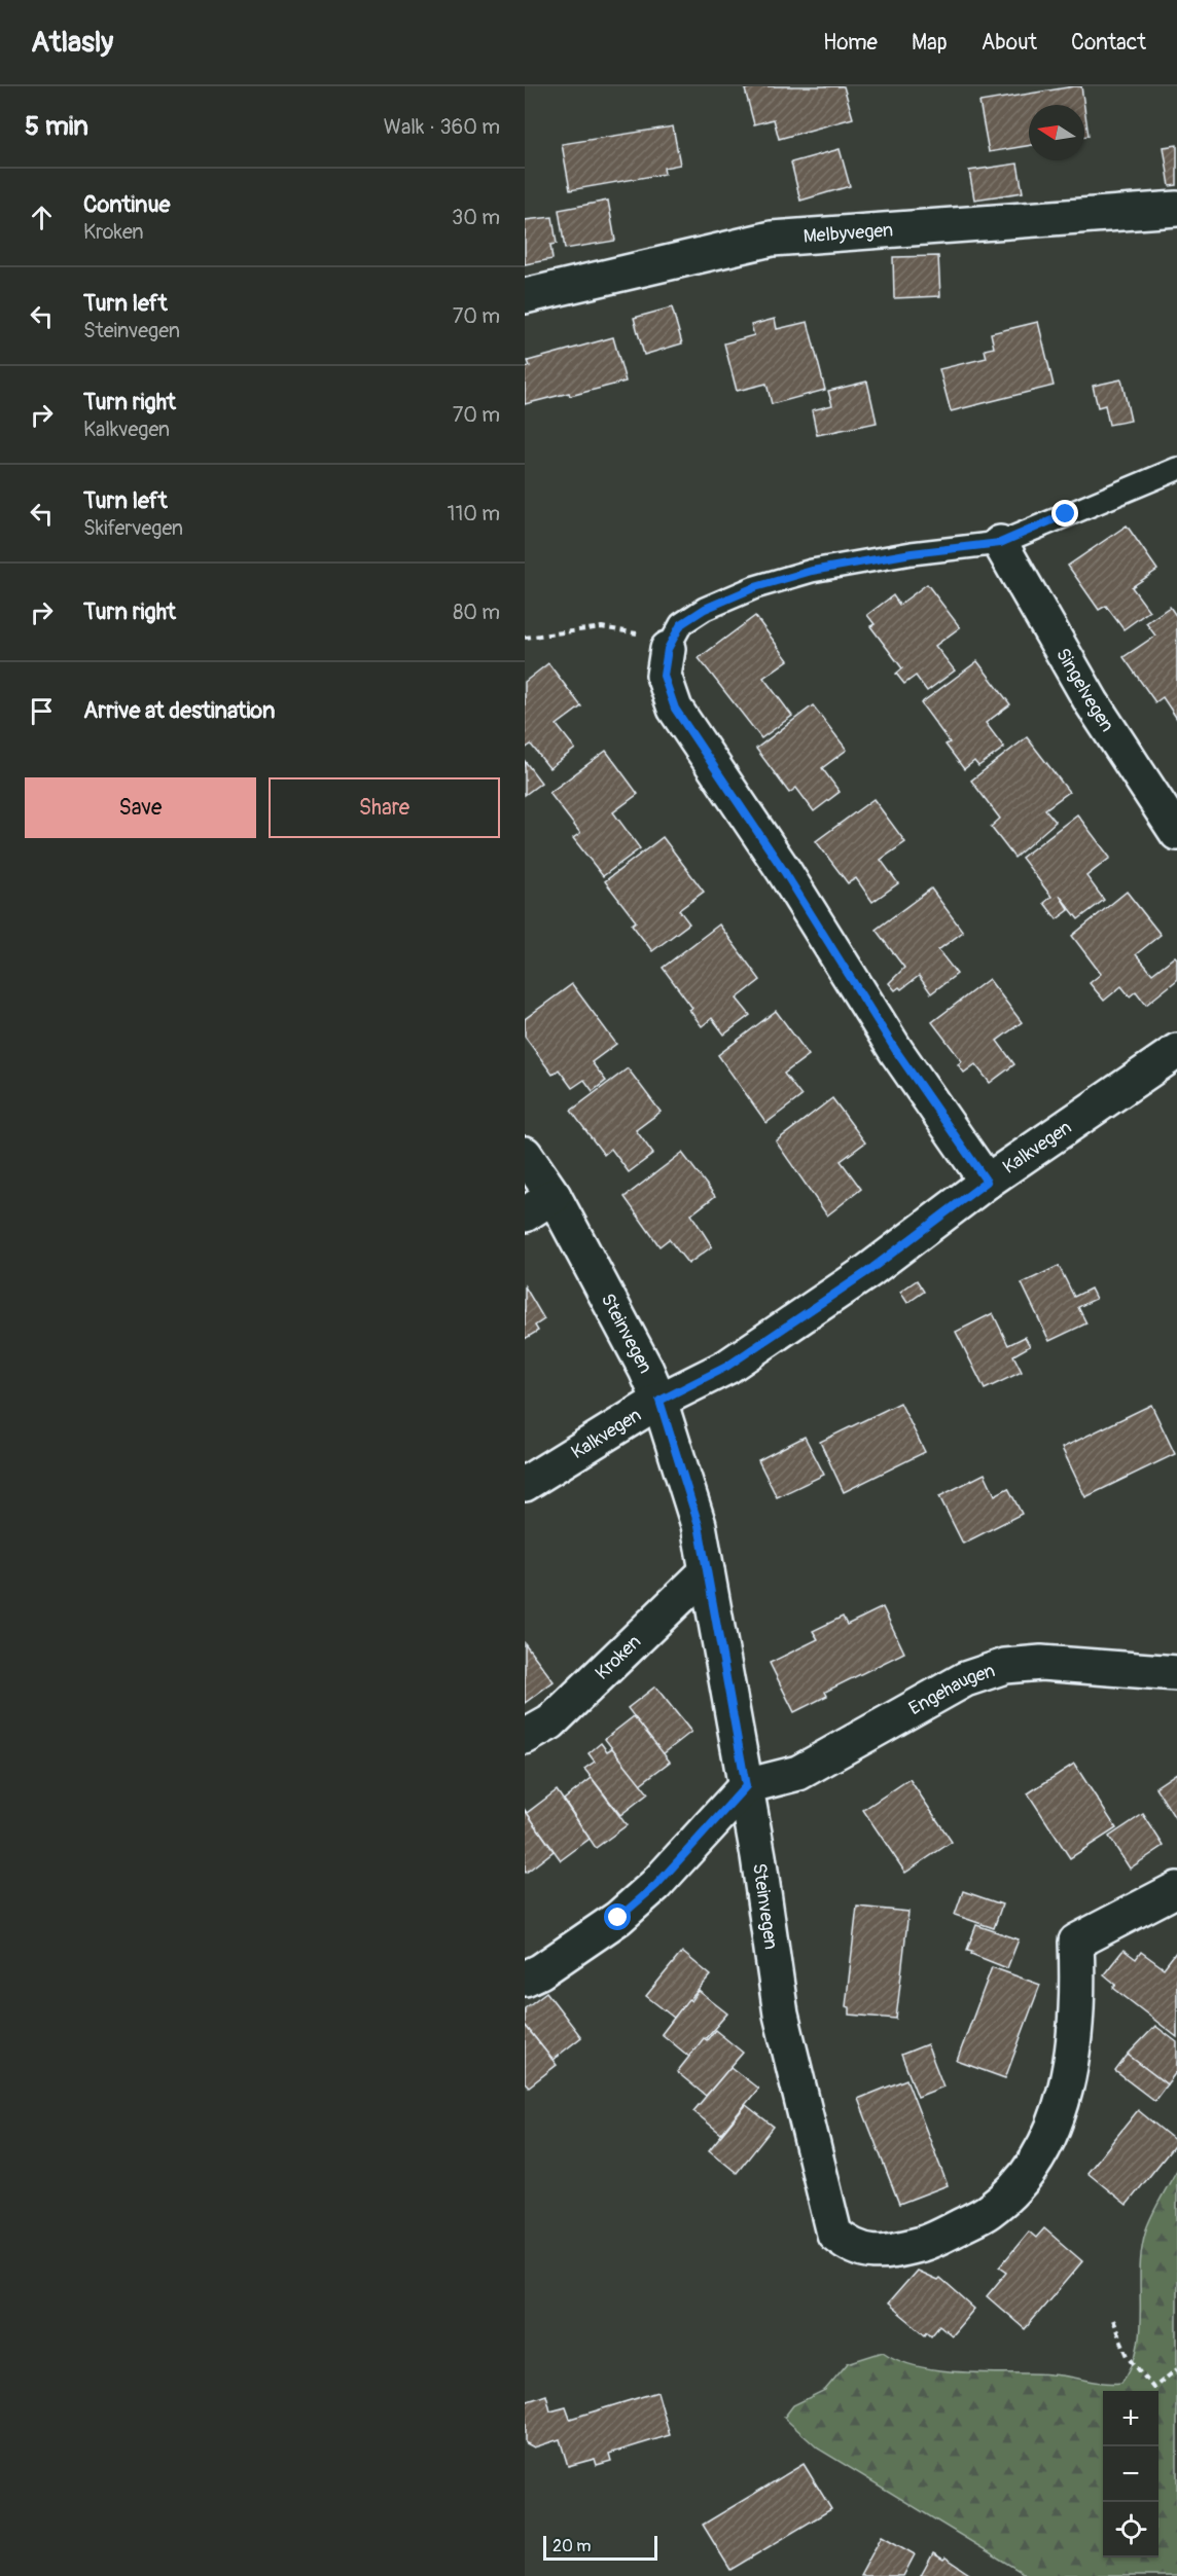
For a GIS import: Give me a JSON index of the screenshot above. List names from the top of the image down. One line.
{"streets":{"street":["Melbyvegen","Singelvegen","Kalkvegen","Steinvegen","Kroken","Engehaugen"]},"crossings":[["Kalkvegen","Steinvegen"],["Steinvegen","Kroken"],["Steinvegen","Engehaugen"]],"scale_bar":"20 m","north":"left","page":{"header":"Atlasly","nav":["Home","Map","About","Contact"],"heading":["5 min","Walk · 360 m"],"list":[["Continue","Kroken","30 m"],["Turn left","Steinvegen","70 m"],["Turn right","Kalkvegen","70 m"],["Turn left","Skifervegen","110 m"],["Turn right","80 m"],"Arrive at destination"],"buttons":["Save","Share"],"map_buttons":["+","−"],"scale":"20 m"}}
